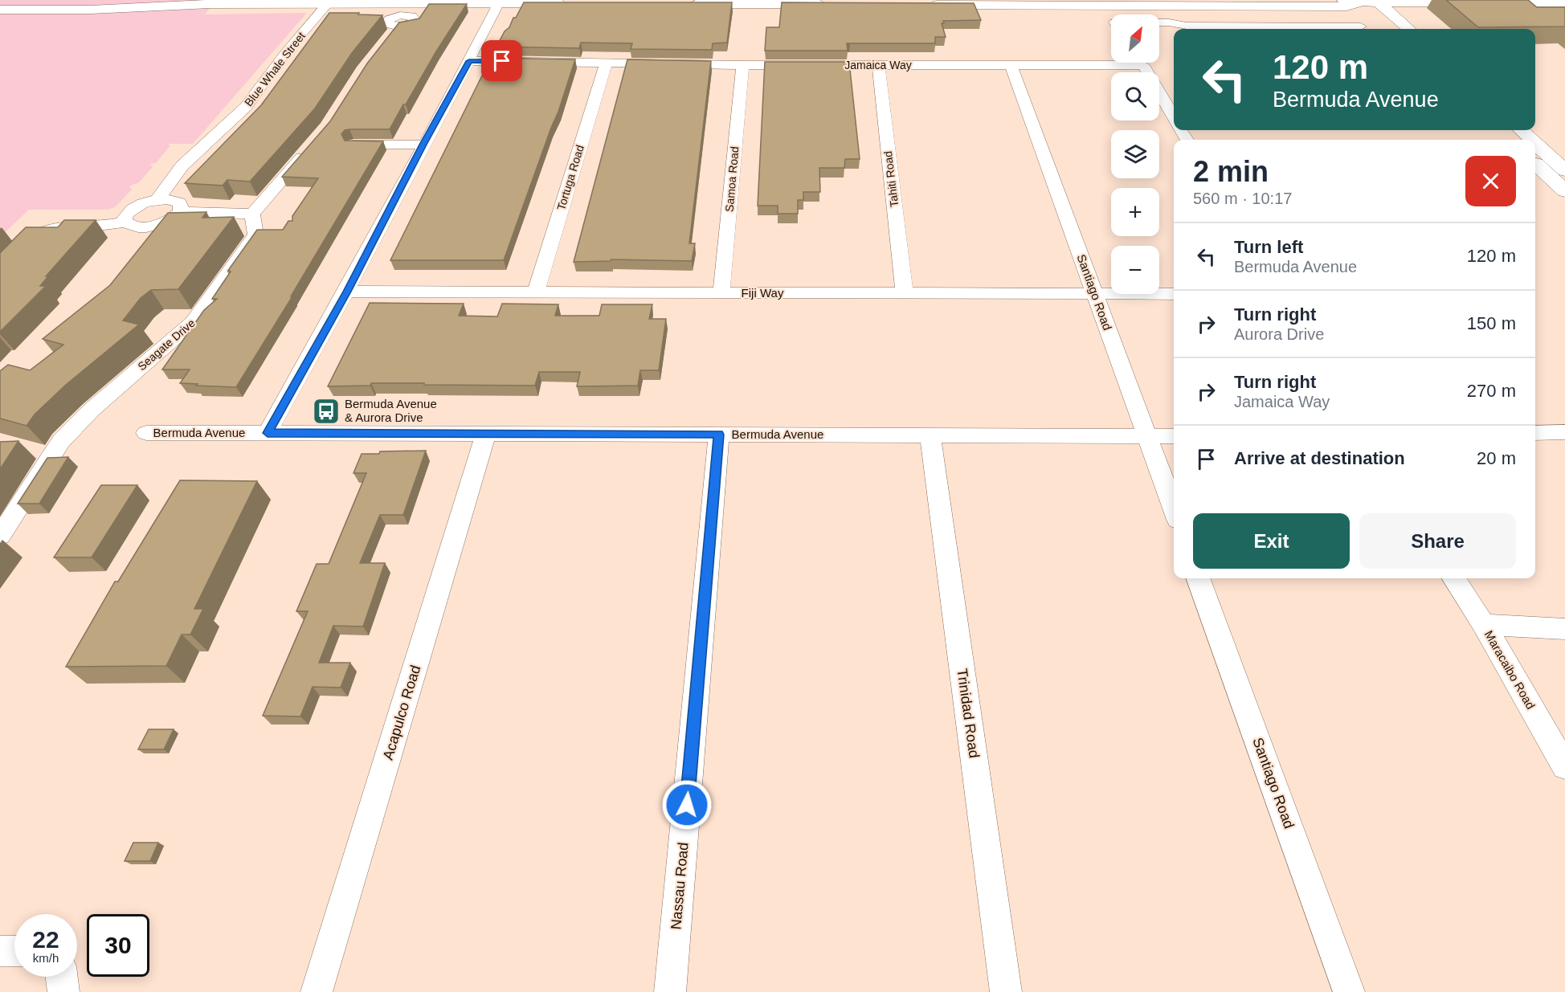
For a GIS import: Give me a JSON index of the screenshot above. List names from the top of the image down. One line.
{"streets":{"street":["Jamaica Way","Blue Whale Street","Tortuga Road","Samoa Road","Tahiti Road","Santiago Road","Fiji Way","Seagate Drive","Bermuda Avenue","Maracaibo Road","Acapulco Road","Trinidad Road","Nassau Road"]},"crossings":[["Jamaica Way","Tortuga Road"],["Jamaica Way","Samoa Road"],["Jamaica Way","Tahiti Road"],["Jamaica Way","Santiago Road"],["Tortuga Road","Fiji Way"],["Samoa Road","Fiji Way"],["Tahiti Road","Fiji Way"],["Santiago Road","Fiji Way"],["Santiago Road","Bermuda Avenue"],["Bermuda Avenue","Acapulco Road"],["Bermuda Avenue","Trinidad Road"],["Bermuda Avenue","Nassau Road"]],"places":{"bus stop":["Bermuda Avenue & Aurora Drive"]},"north":"top right","page":{"map_buttons":["+","−"],"turn":["120 m","Bermuda Avenue"],"heading":["2 min","560 m · 10:17"],"list":[{"name":"Turn left","note":"Bermuda Avenue","value":"120 m"},{"name":"Turn right","note":"Aurora Drive","value":"150 m"},{"name":"Turn right","note":"Jamaica Way","value":"270 m"},{"name":"Arrive at destination","value":"20 m"}],"buttons":["Exit","Share"],"speed":"22 km/h","limit":"30"}}
